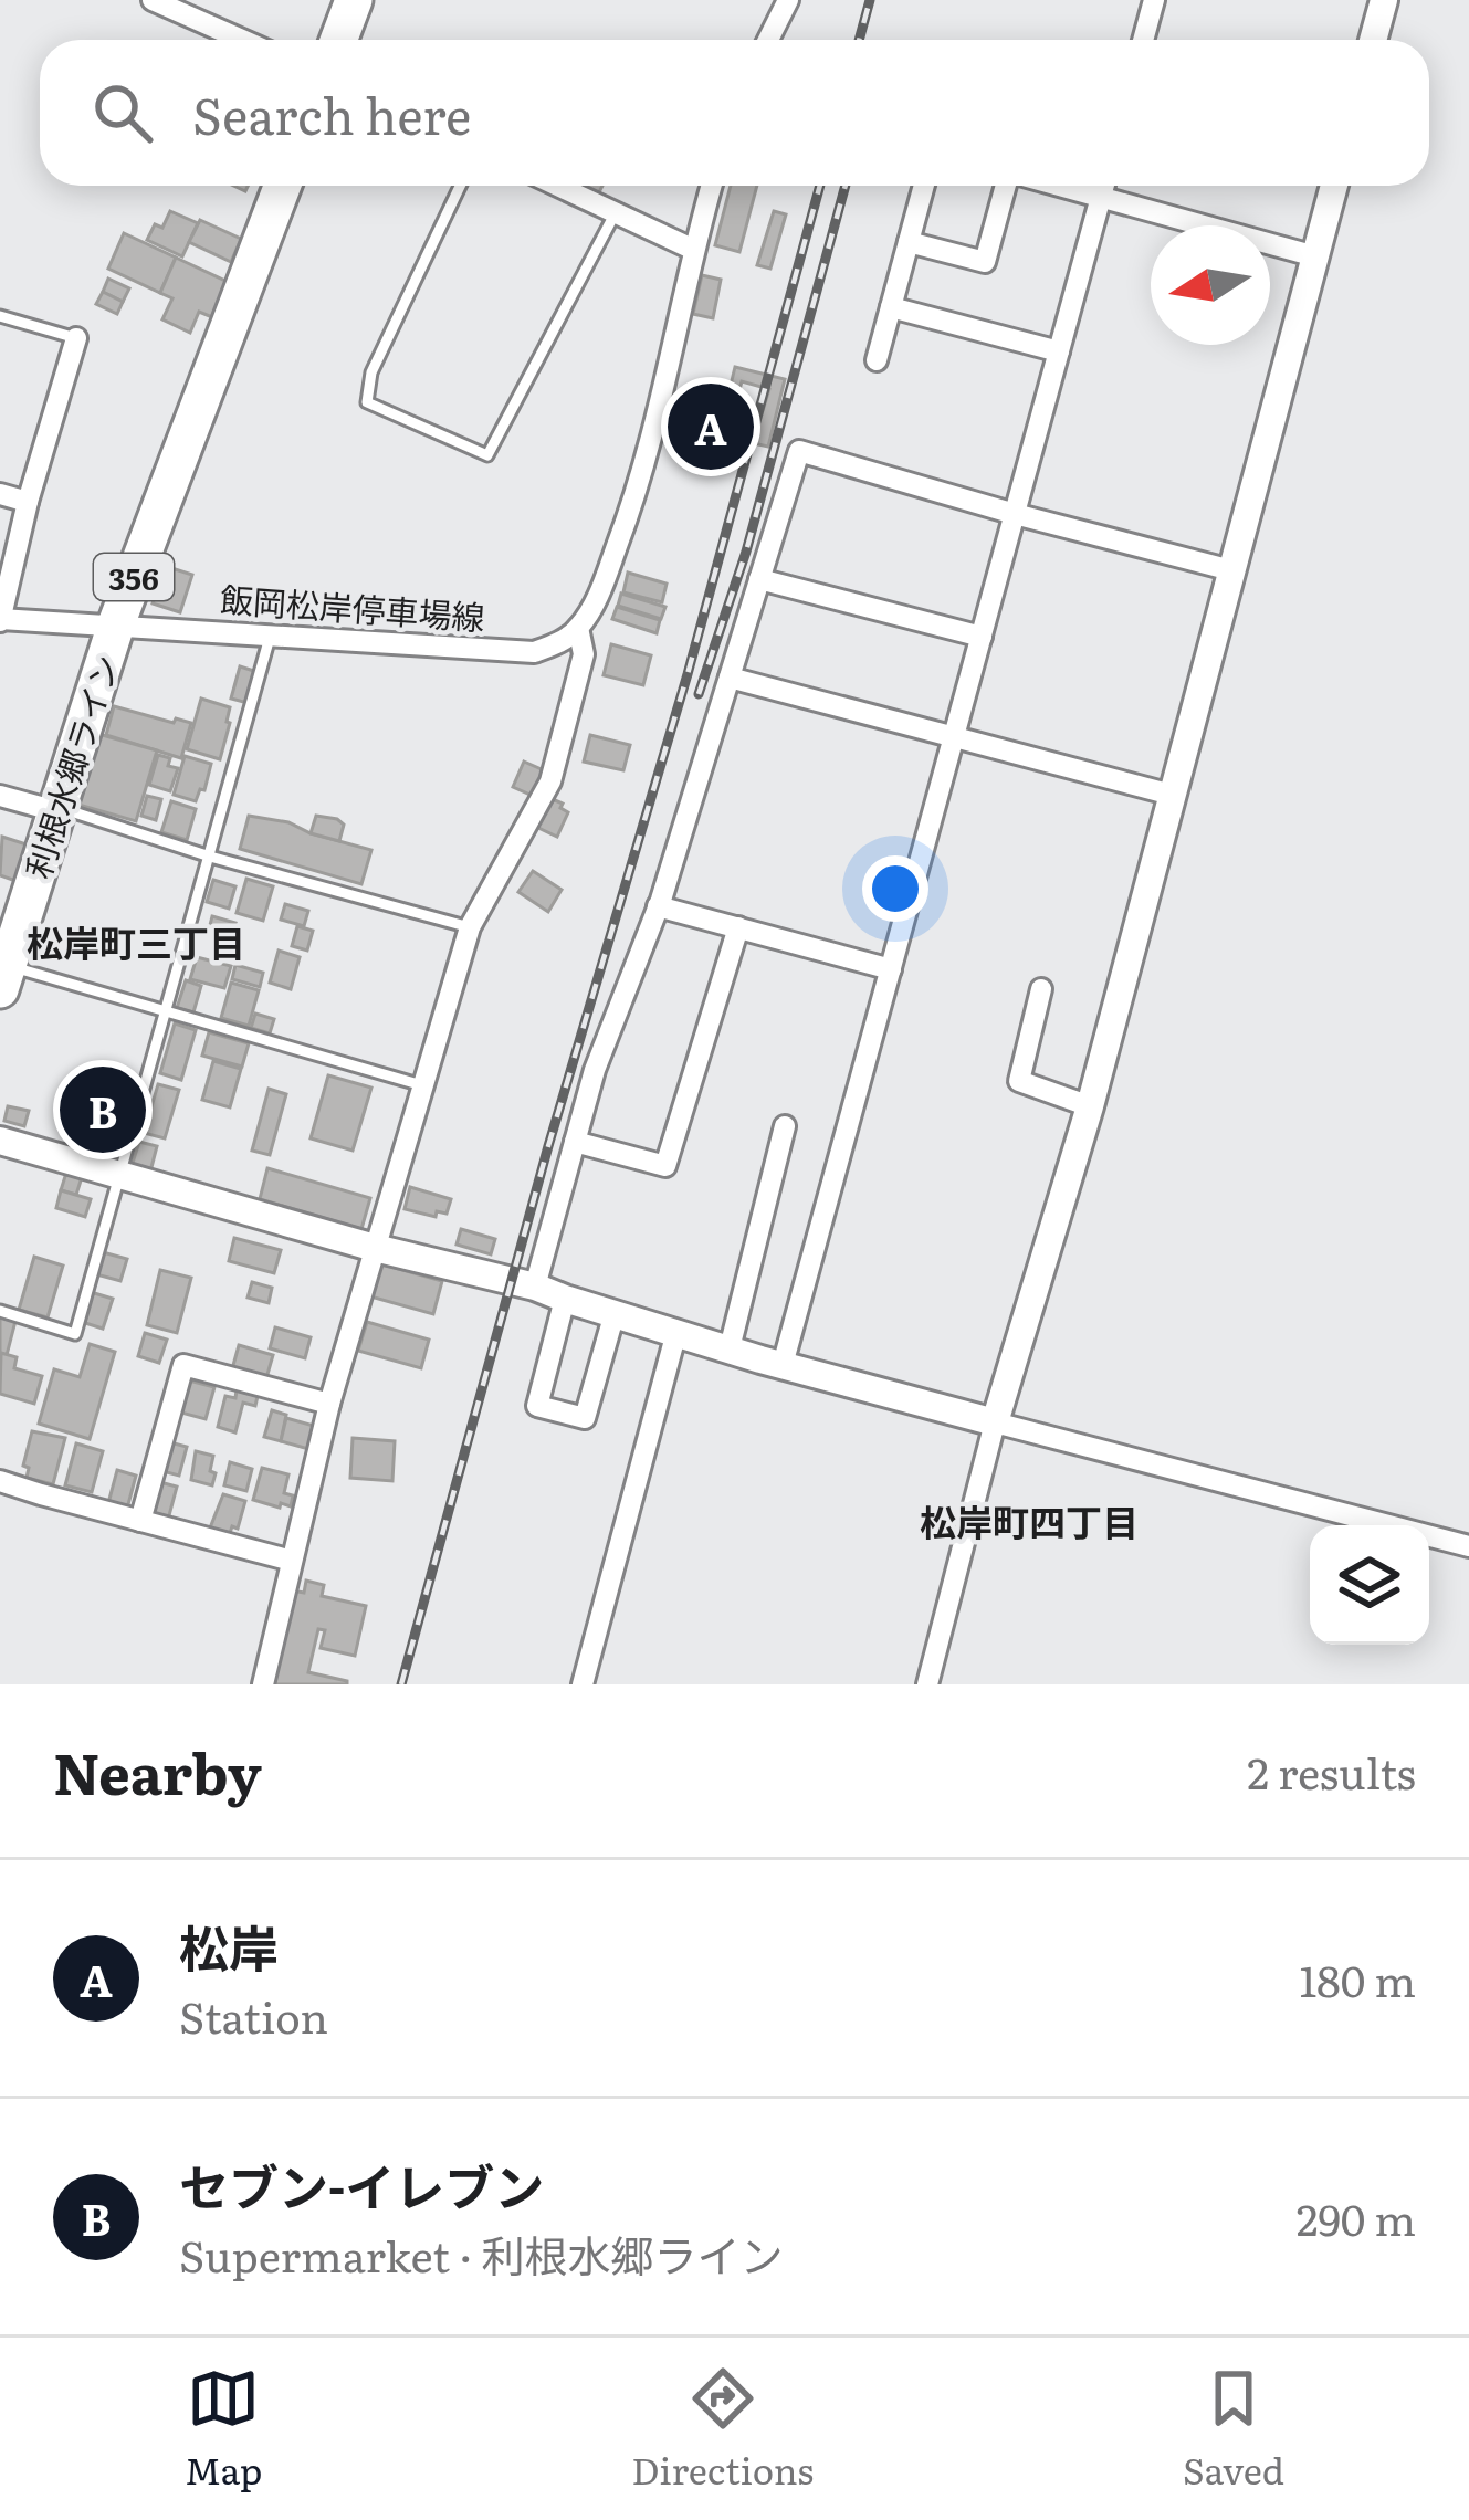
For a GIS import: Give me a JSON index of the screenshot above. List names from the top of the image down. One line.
{"streets":{"highway":["356","利根水郷ライン"],"street":["飯岡松岸停車場線"]},"crossings":[["飯岡松岸停車場線","利根水郷ライン"]],"districts":["松岸町三丁目","松岸町四丁目"],"north":"left","page":{"search":"Search here","pins":["A","B"],"heading":["Nearby","2 results"],"list":[{"mark":"A","name":"松岸","note":"Station","value":"180 m"},{"mark":"B","name":"セブン-イレブン","note":"Supermarket · 利根水郷ライン","value":"290 m"}],"nav":["Map","Directions","Saved"]}}
